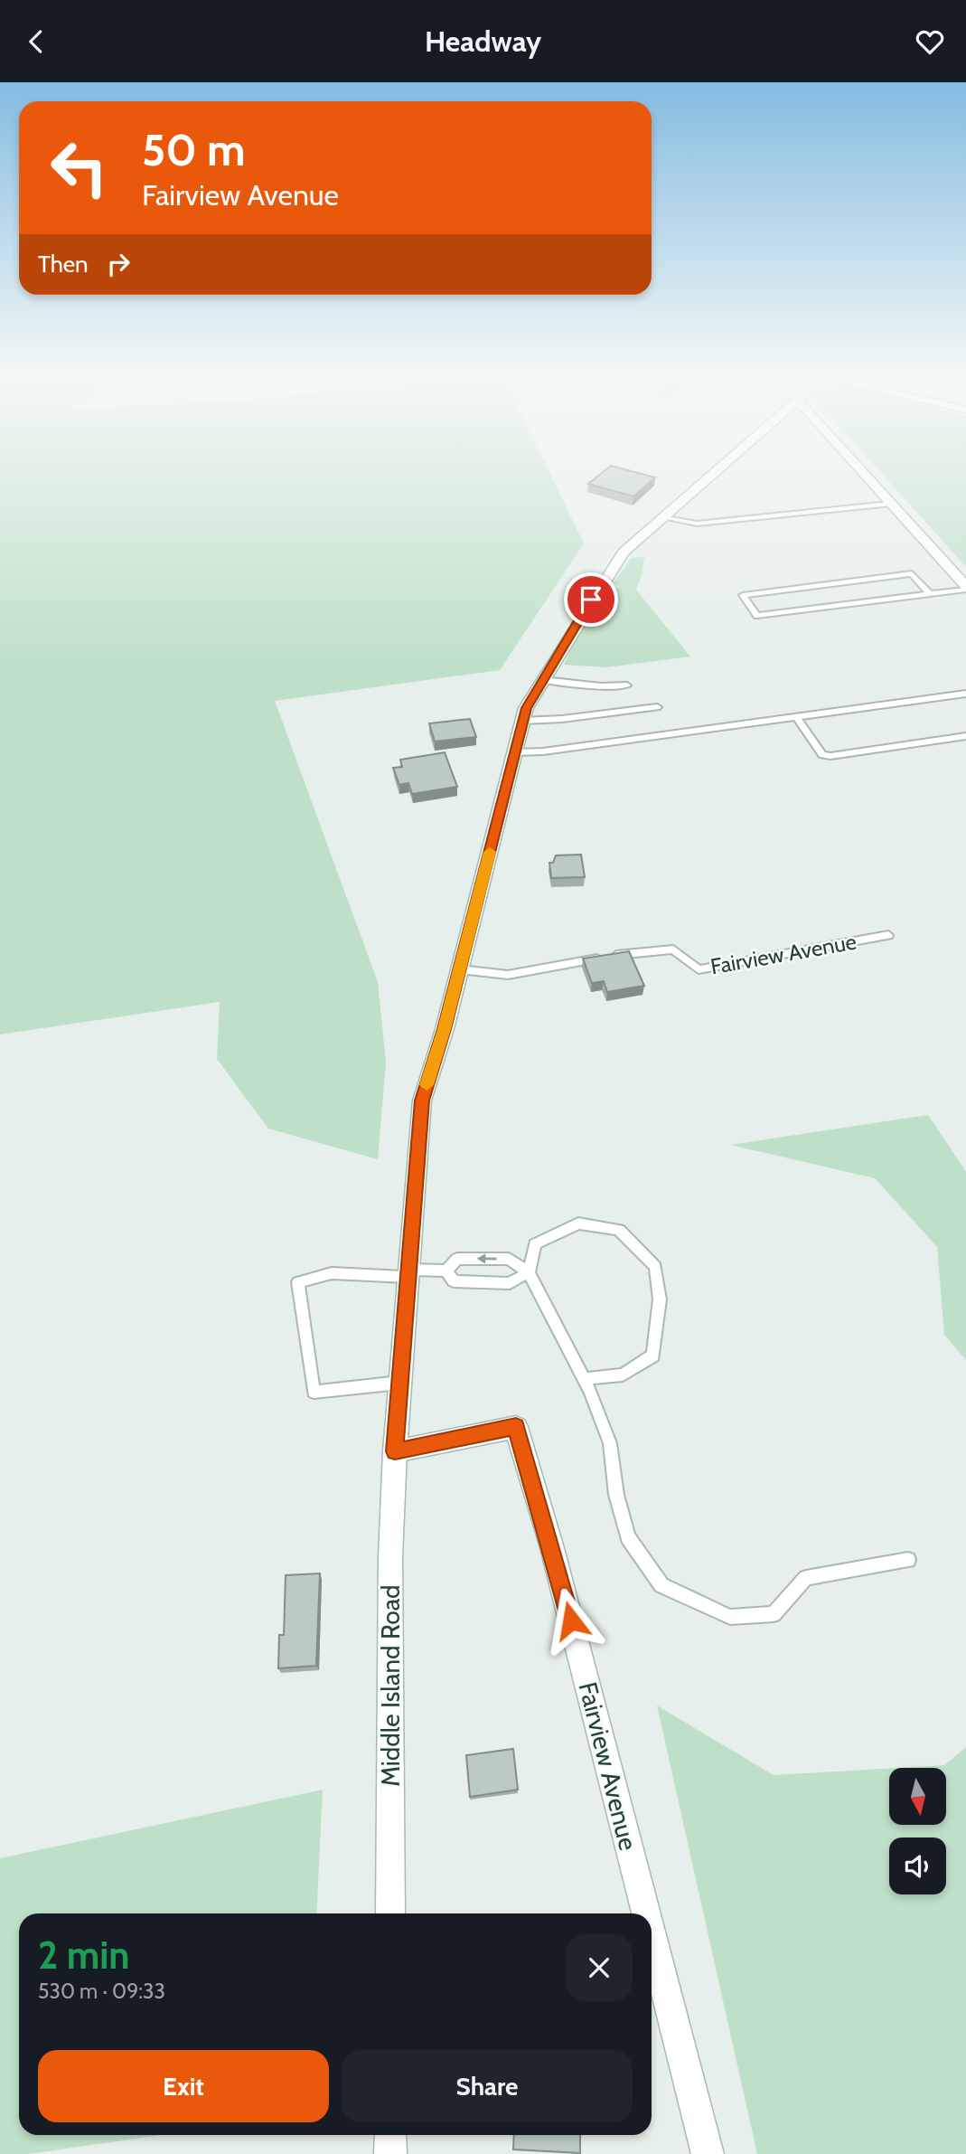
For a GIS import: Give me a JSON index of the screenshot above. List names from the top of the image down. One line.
{"streets":{"street":["Fairview Avenue","Middle Island Road"]},"crossings":[["Fairview Avenue","Middle Island Road"]],"north":"bottom","page":{"header":"Headway","turn":["50 m","Fairview Avenue"],"then":"Then","heading":["2 min","530 m · 09:33"],"buttons":["Exit","Share"]}}
